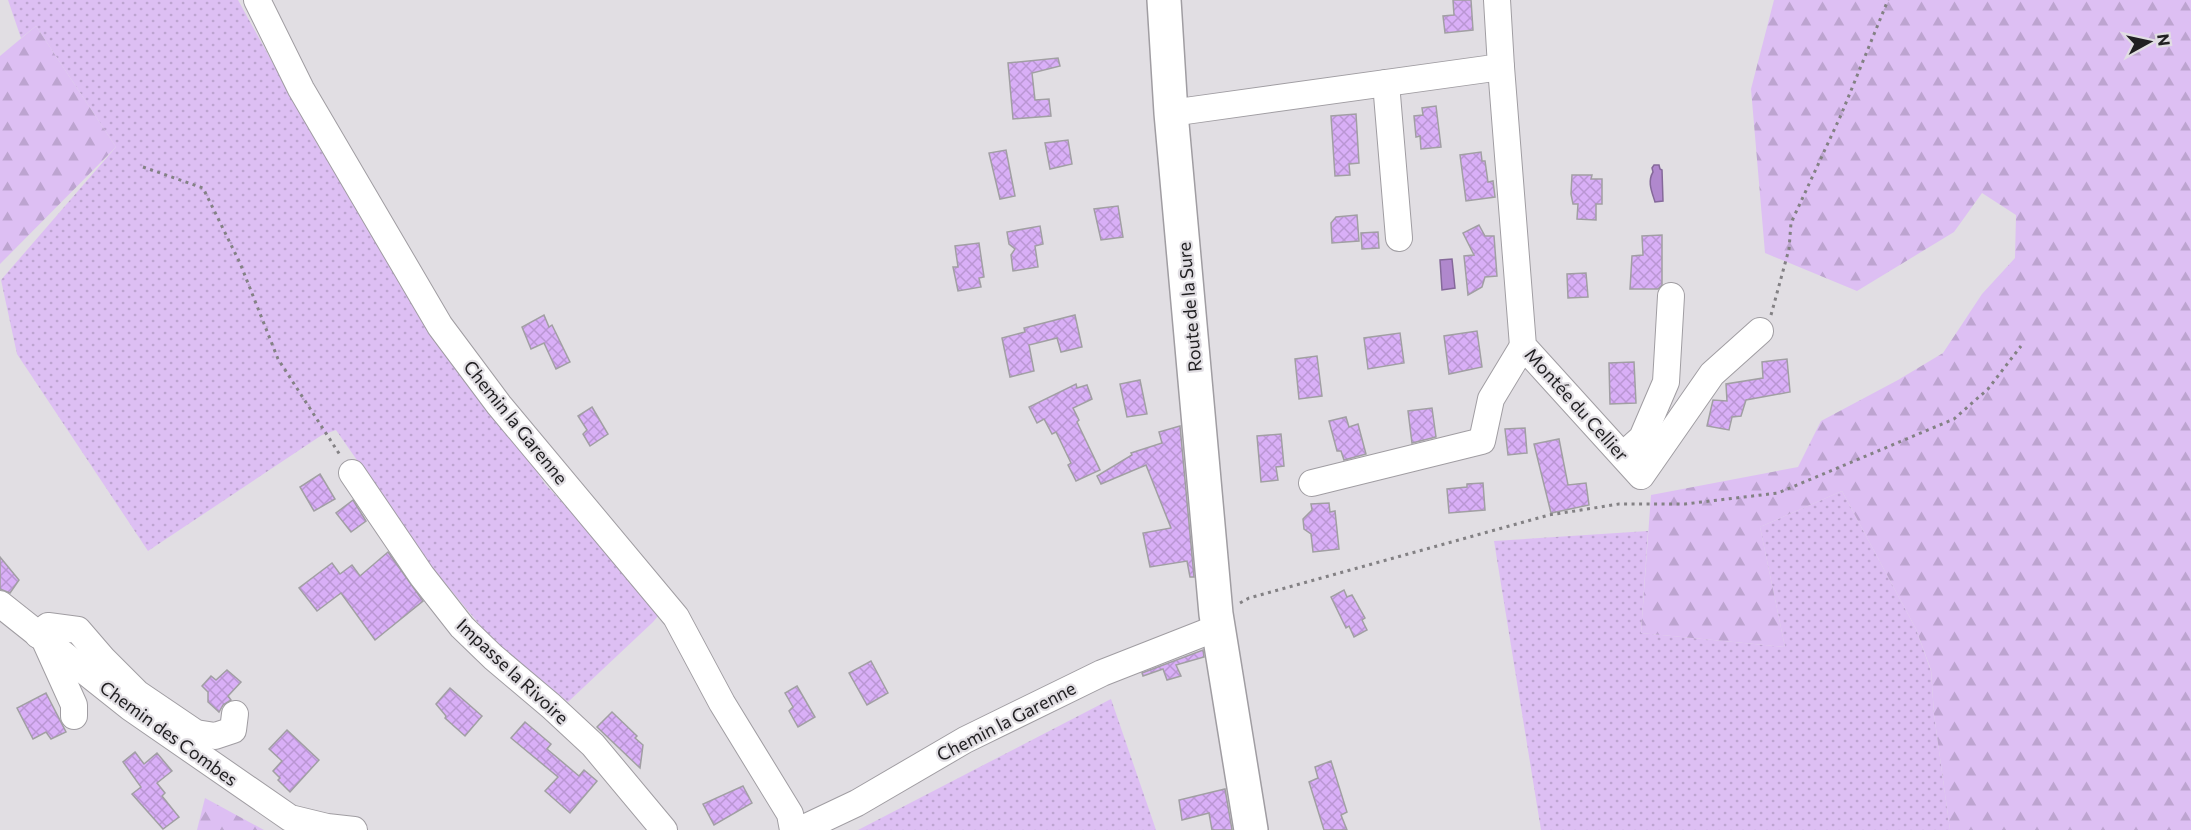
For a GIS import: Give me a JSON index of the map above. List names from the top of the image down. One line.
{"streets":{"main road":["Route de la Sure"],"street":["Montée du Cellier","Chemin la Garenne","Impasse la Rivoire","Chemin des Combes"]},"crossings":[["Route de la Sure","Chemin la Garenne"]],"north":"right"}
